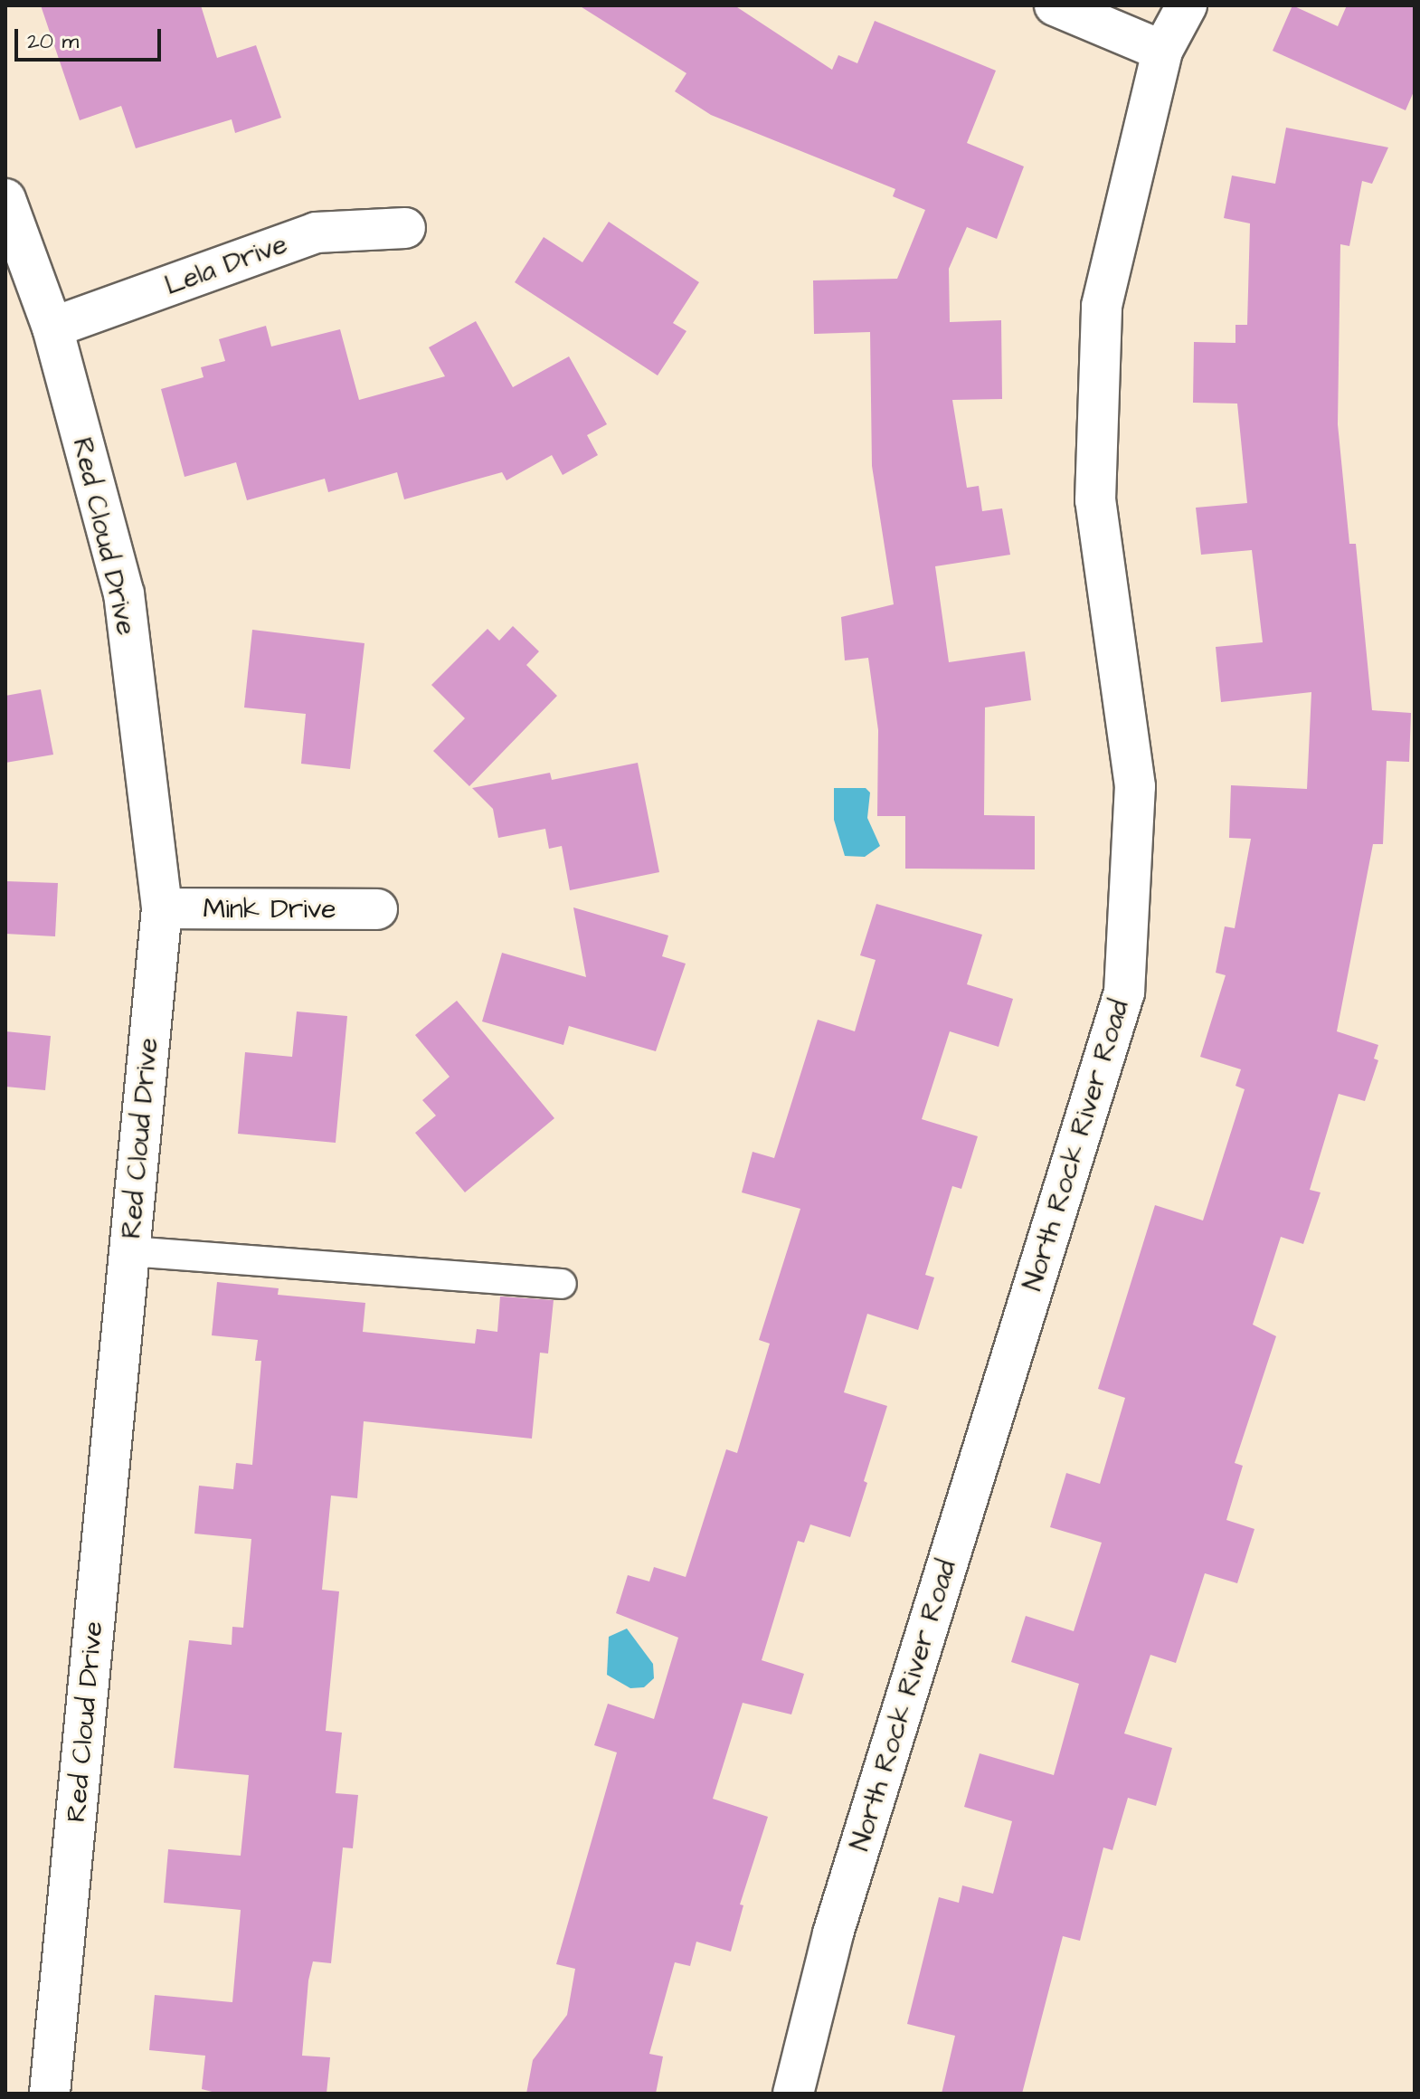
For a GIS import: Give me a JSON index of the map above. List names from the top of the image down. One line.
{"streets":{"street":["Lela Drive","Red Cloud Drive","Mink Drive","North Rock River Road"]},"crossings":[["Lela Drive","Red Cloud Drive"],["Red Cloud Drive","Mink Drive"]],"scale_bar":"20 m"}
